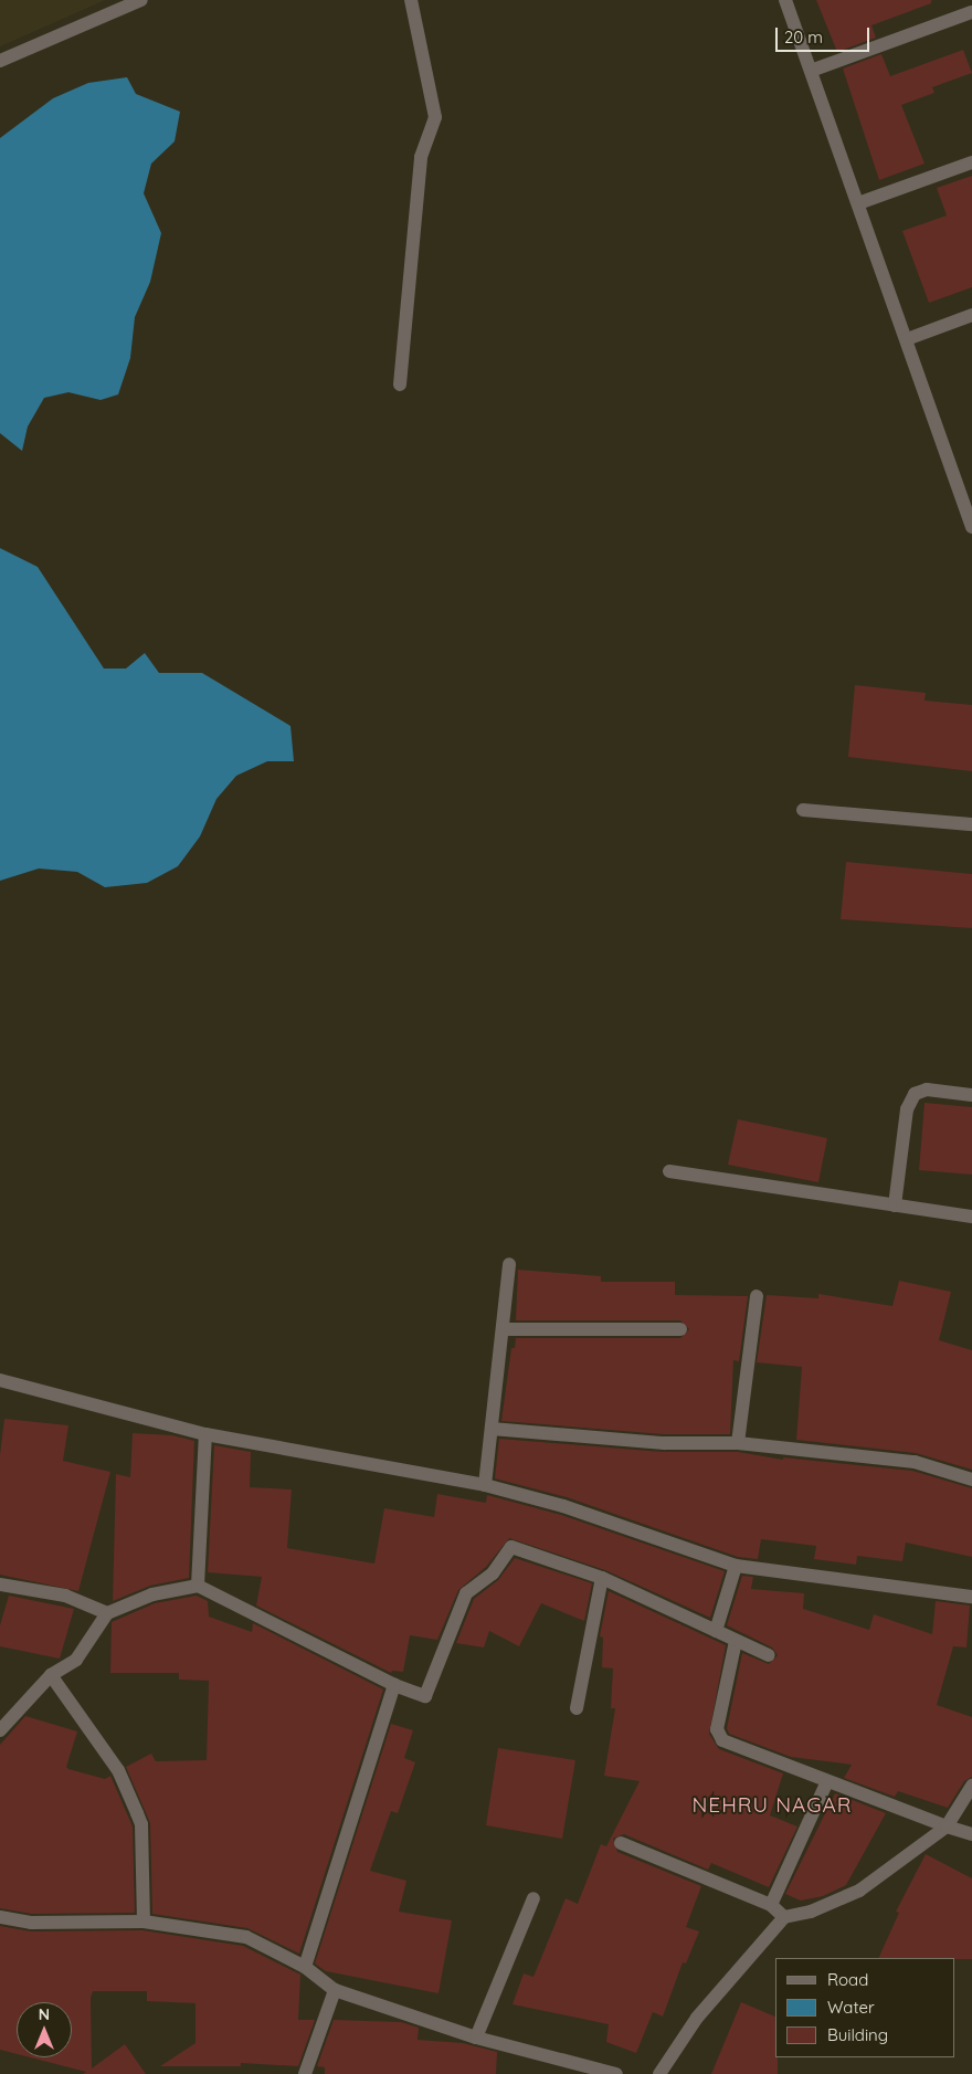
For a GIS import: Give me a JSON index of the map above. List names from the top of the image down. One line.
{"districts":["NEHRU NAGAR"],"legend":["Road","Water","Building"],"scale_bar":"20 m","north":"top"}
